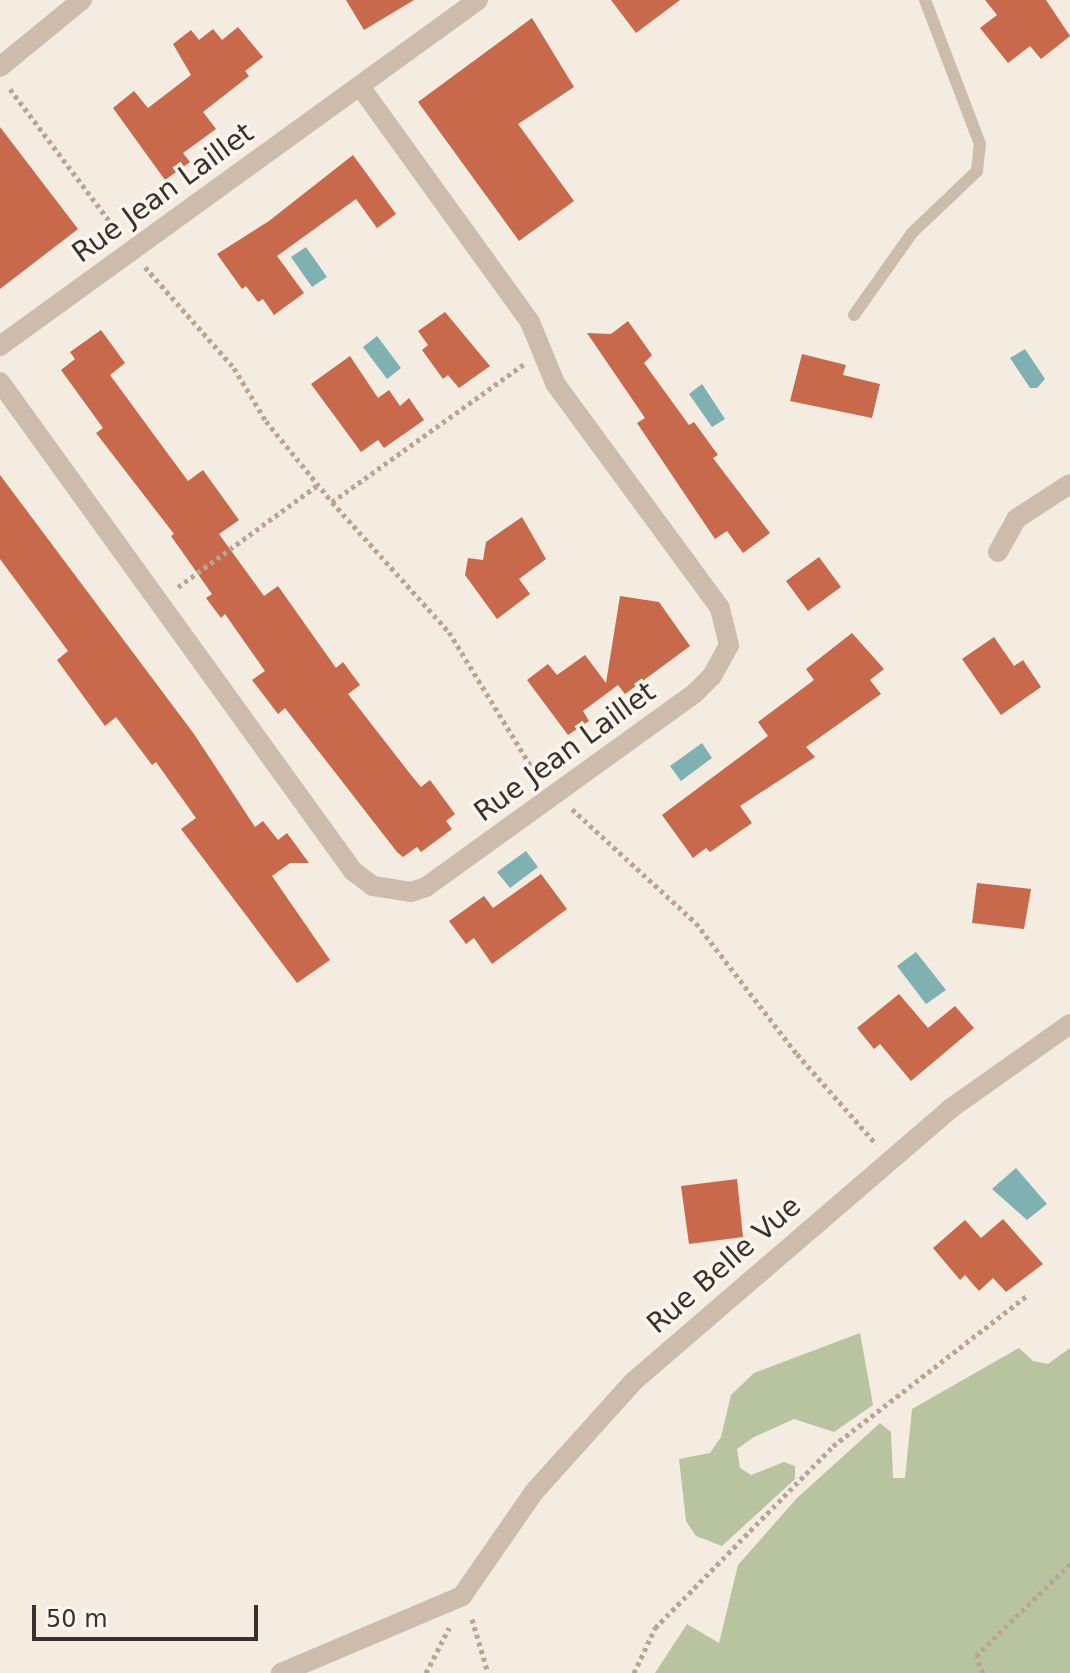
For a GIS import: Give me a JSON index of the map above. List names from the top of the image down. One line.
{"streets":{"street":["Rue Jean Laillet","Rue Belle Vue"]},"scale_bar":"50 m"}
